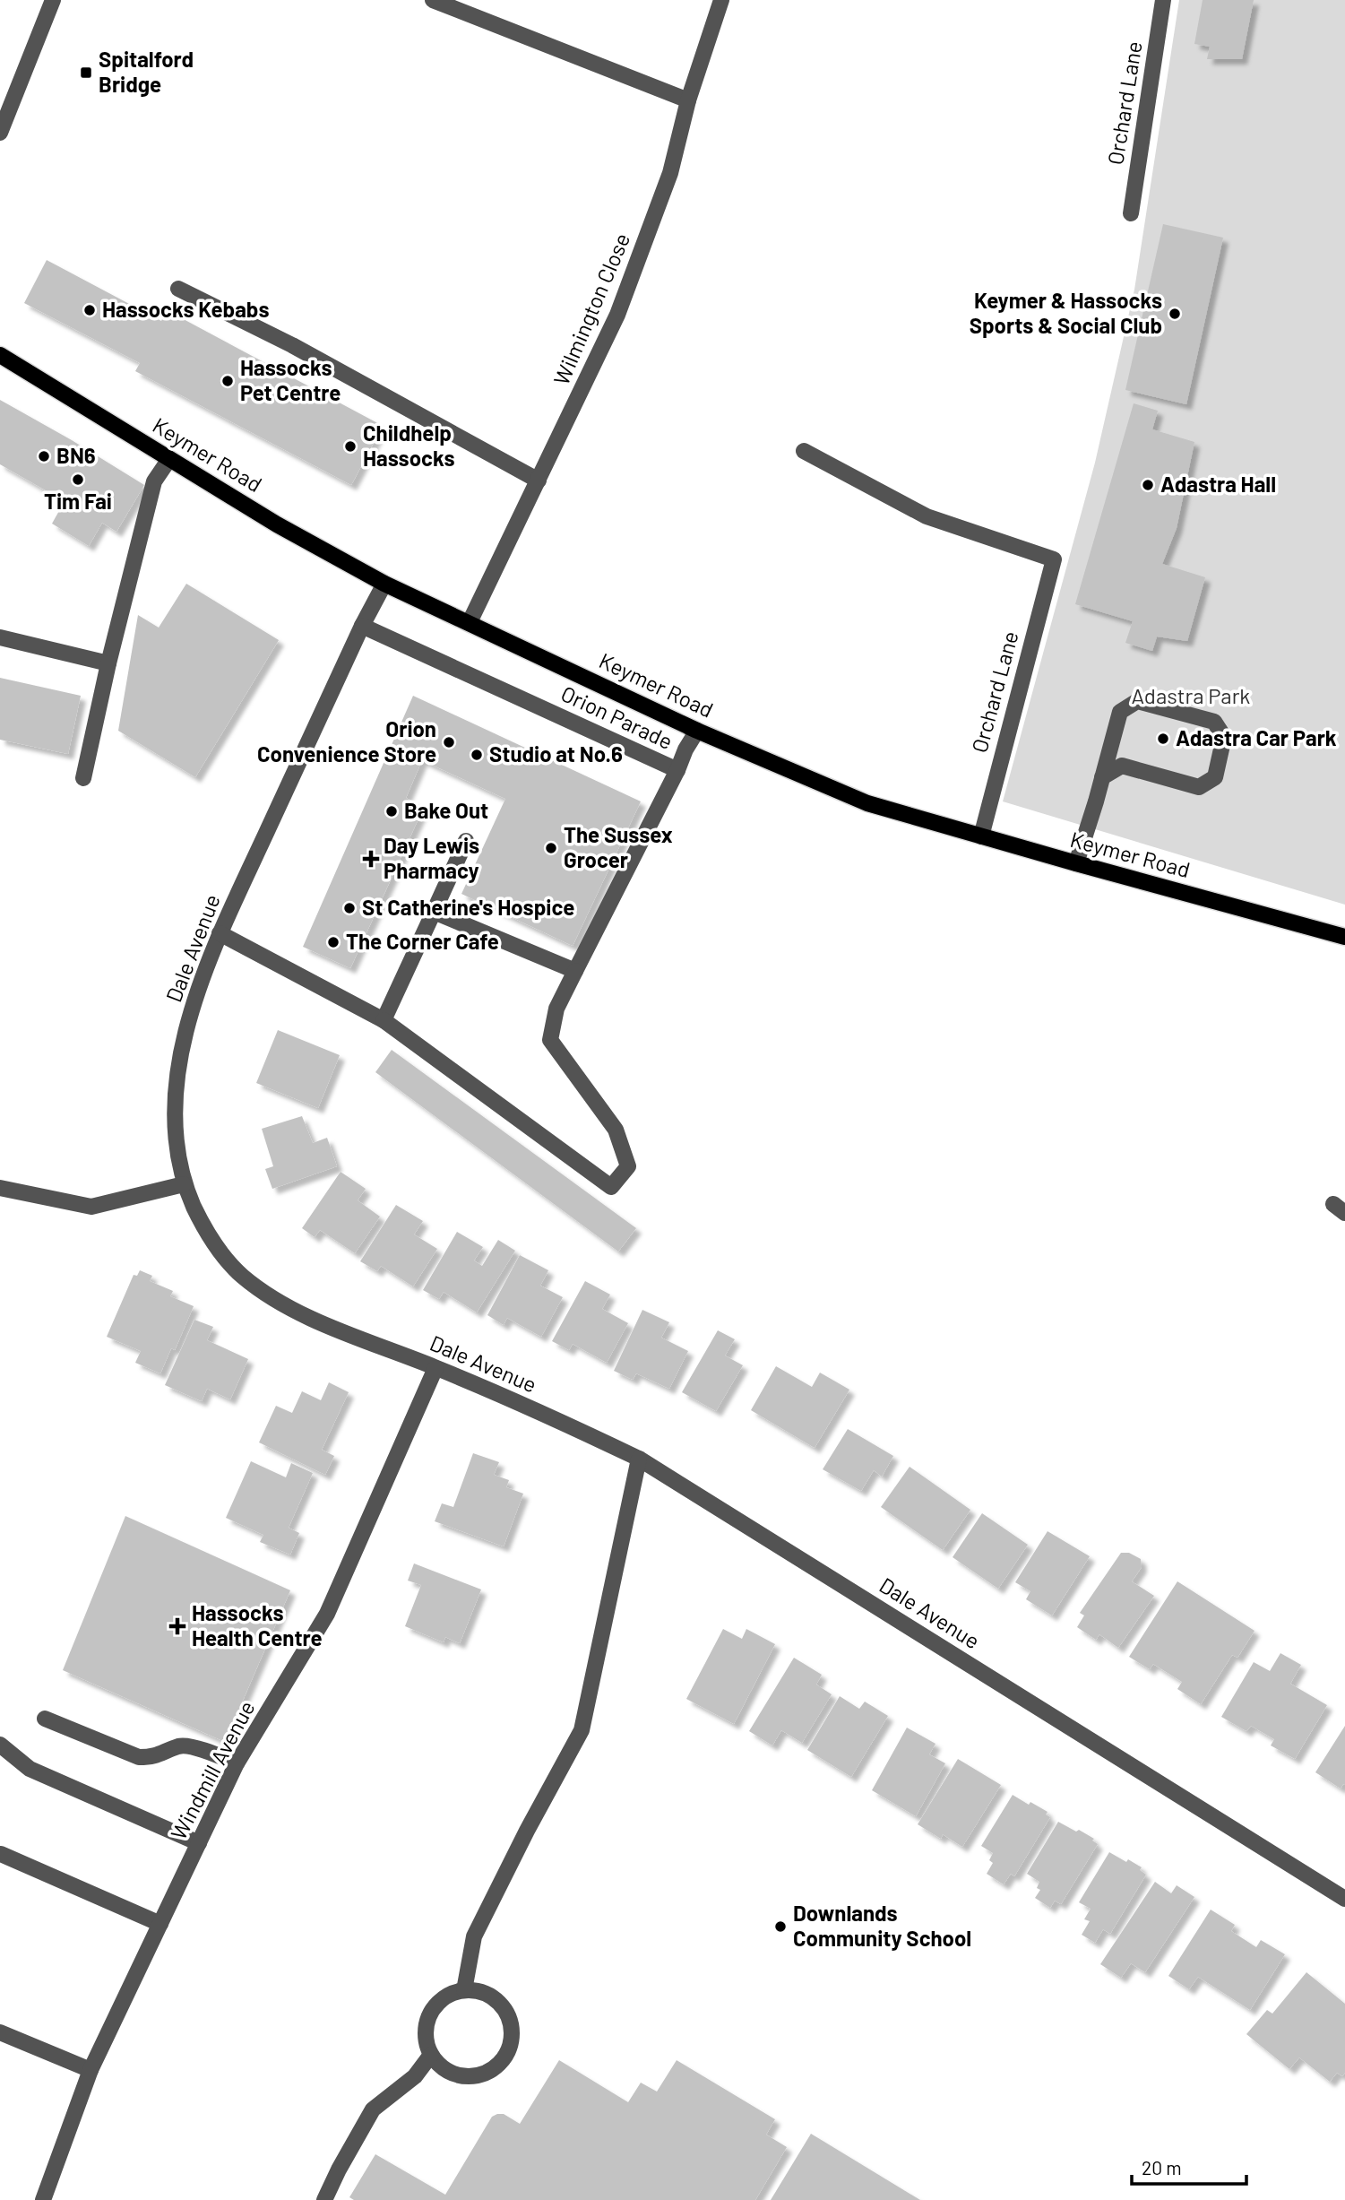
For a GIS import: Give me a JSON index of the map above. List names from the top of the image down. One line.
{"streets":{"main road":["Keymer Road"],"street":["Orchard Lane","Wilmington Close","Orion Parade","Dale Avenue","Windmill Avenue"]},"crossings":[["Orchard Lane","Keymer Road"],["Wilmington Close","Keymer Road"],["Keymer Road","Dale Avenue"],["Orion Parade","Dale Avenue"],["Dale Avenue","Windmill Avenue"]],"parks":["Adastra Park"],"places":{"transit":["Spitalford Bridge"],"other":["Hassocks Kebabs","Keymer & Hassocks Sports & Social Club","Hassocks Pet Centre","Childhelp Hassocks","BN6","Tim Fai","Adastra Hall","Adastra Car Park","Orion Convenience Store","Studio at No.6","Bake Out","The Sussex Grocer","St Catherine's Hospice","The Corner Cafe","Downlands Community School"],"health":["Day Lewis Pharmacy","Hassocks Health Centre"]},"scale_bar":"20 m"}
